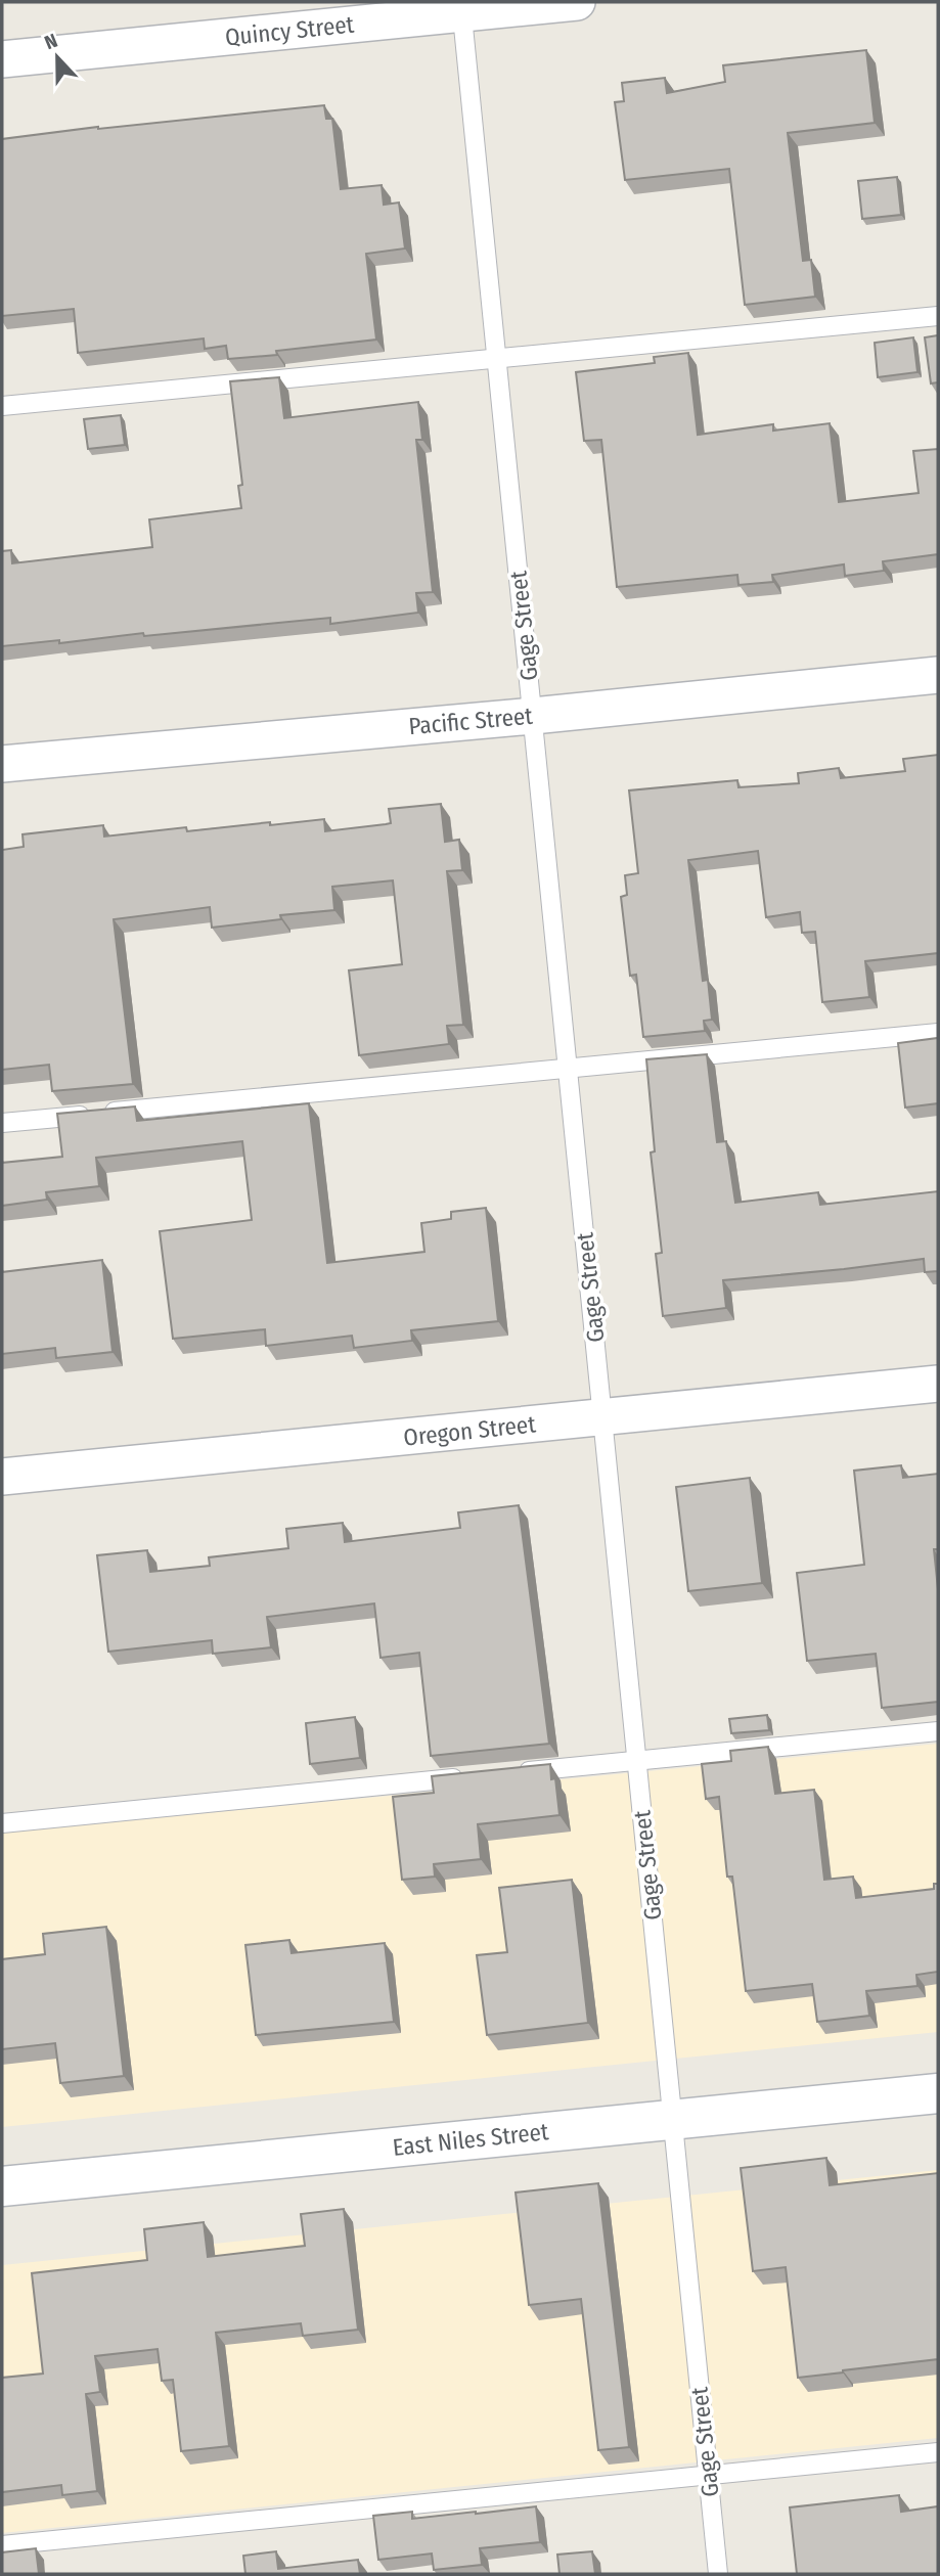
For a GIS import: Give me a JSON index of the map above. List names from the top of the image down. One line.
{"streets":{"main road":["East Niles Street"],"street":["Quincy Street","Pacific Street","Oregon Street"],"lane":["Gage Street"]},"crossings":[["Quincy Street","Gage Street"],["Gage Street","Pacific Street"],["Gage Street","Oregon Street"],["Gage Street","East Niles Street"]],"north":"top"}
